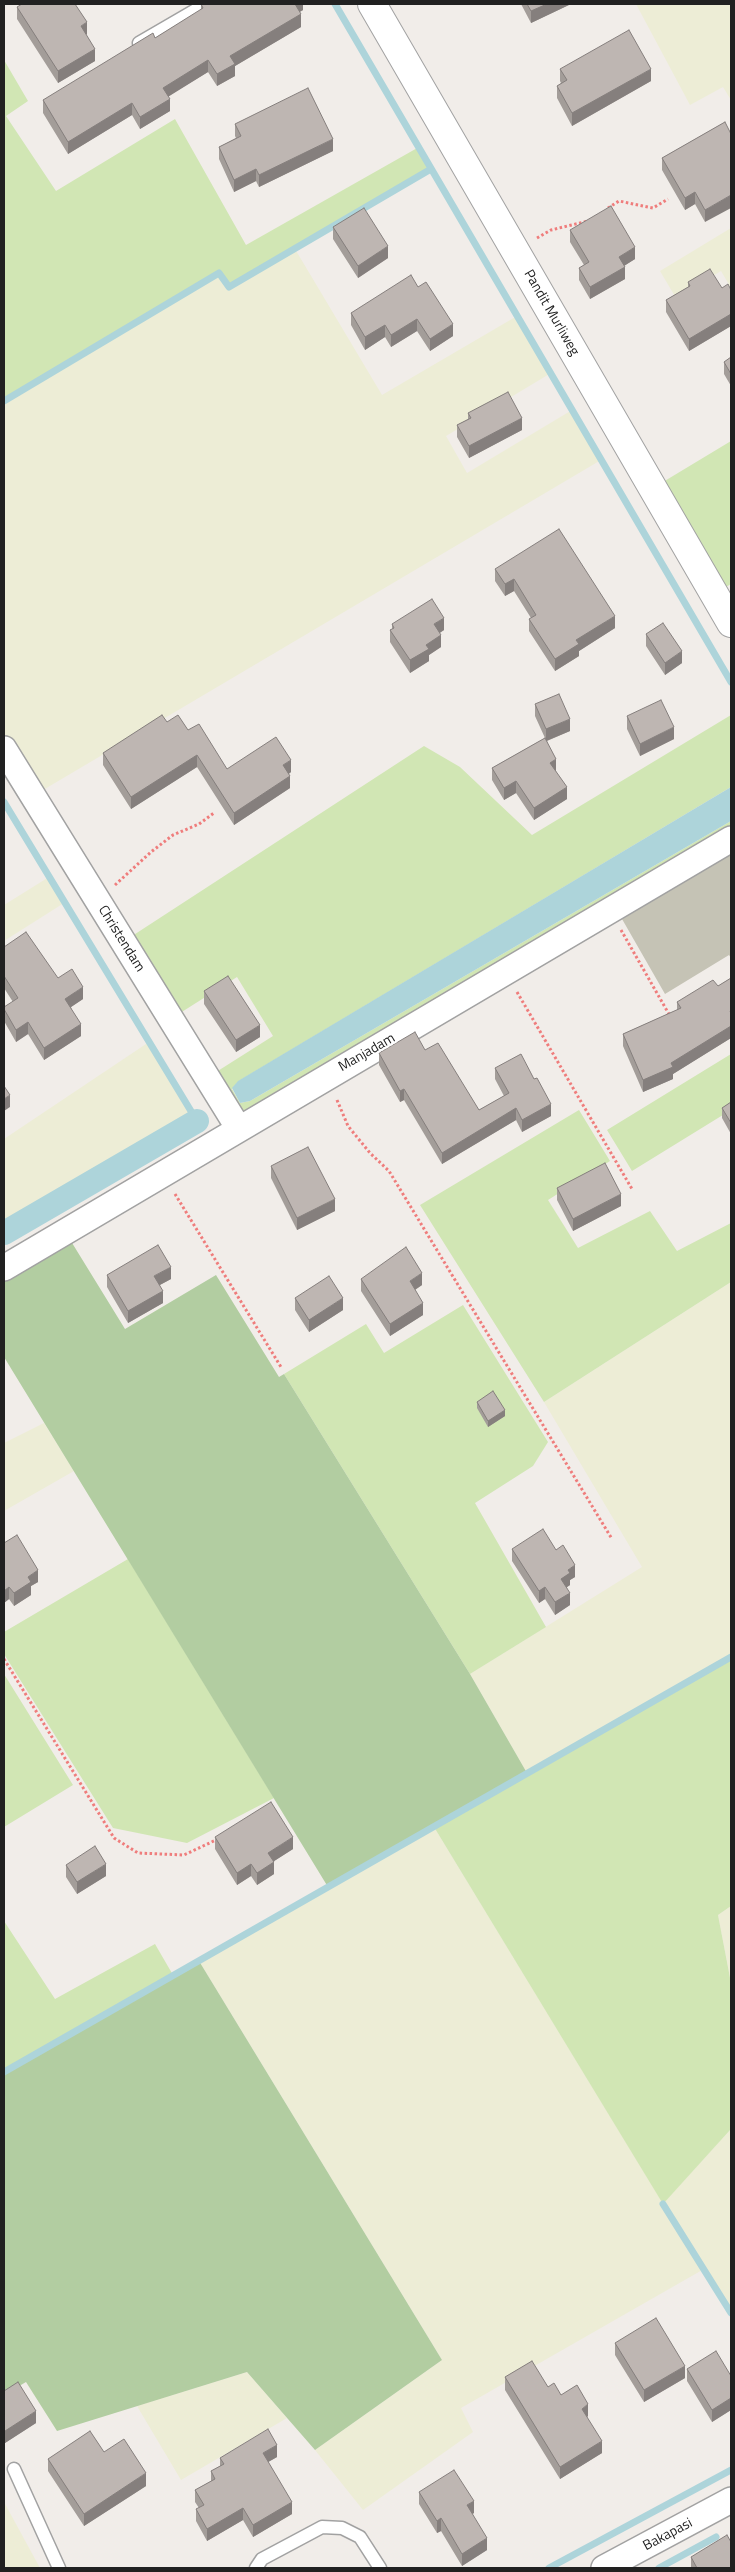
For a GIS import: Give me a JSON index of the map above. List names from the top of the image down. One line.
{"streets":{"street":["Pandit Murliweg","Christendam","Manjadam","Bakapasi"]},"crossings":[["Christendam","Manjadam"]]}
